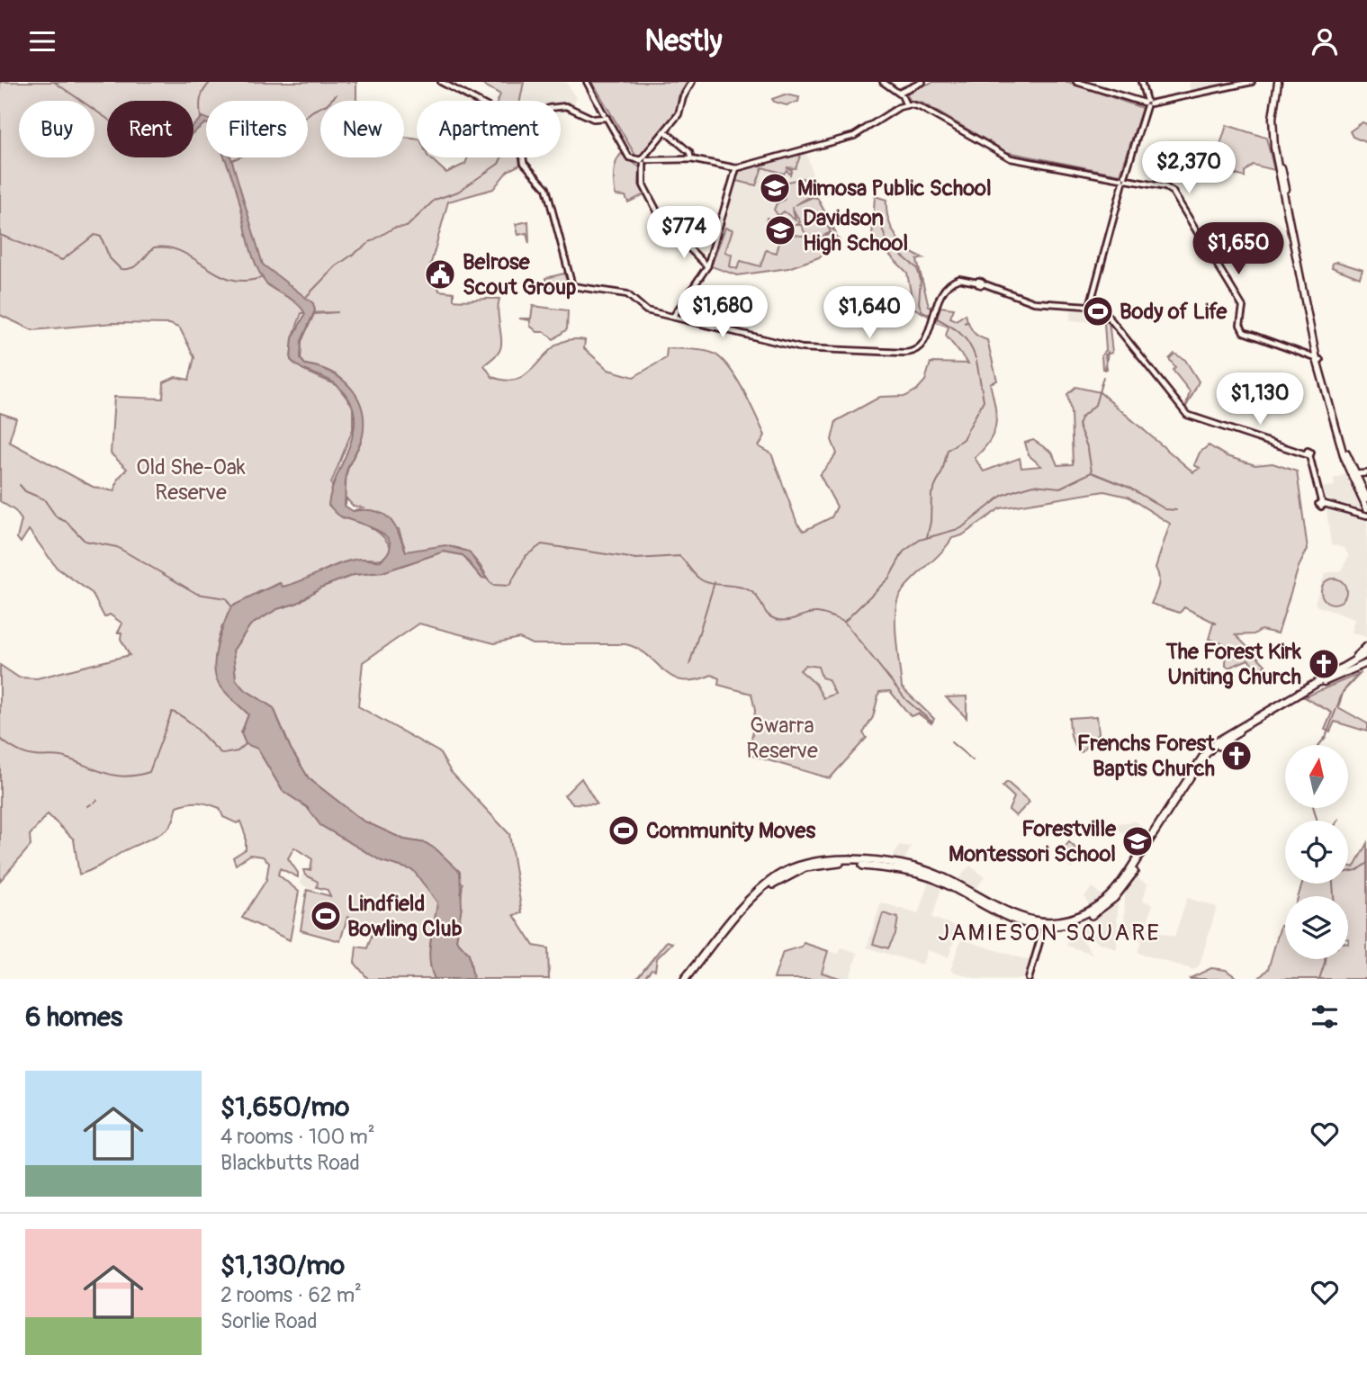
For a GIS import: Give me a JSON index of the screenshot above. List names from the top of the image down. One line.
{"districts":["JAMIESON SQUARE"],"parks":["Old She-Oak Reserve","Gwarra Reserve"],"places":{"school or university":["Mimosa Public School","Davidson High School","Forestville Montessori School"],"public building":["Belrose Scout Group"],"sports":["Body of Life","Community Moves","Lindfield Bowling Club"],"church":["The Forest Kirk Uniting Church","Frenchs Forest Baptis Church"]},"north":"top","page":{"header":"Nestly","chip":["Buy","Rent","Filters","New","Apartment"],"price":["$2,370","$774","$1,650","$1,680","$1,640","$1,130"],"heading":"6 homes","list":[{"name":"$1,650/mo","note":"4 rooms · 100 m² · Blackbutts Road"},{"name":"$1,130/mo","note":"2 rooms · 62 m² · Sorlie Road"}]}}
